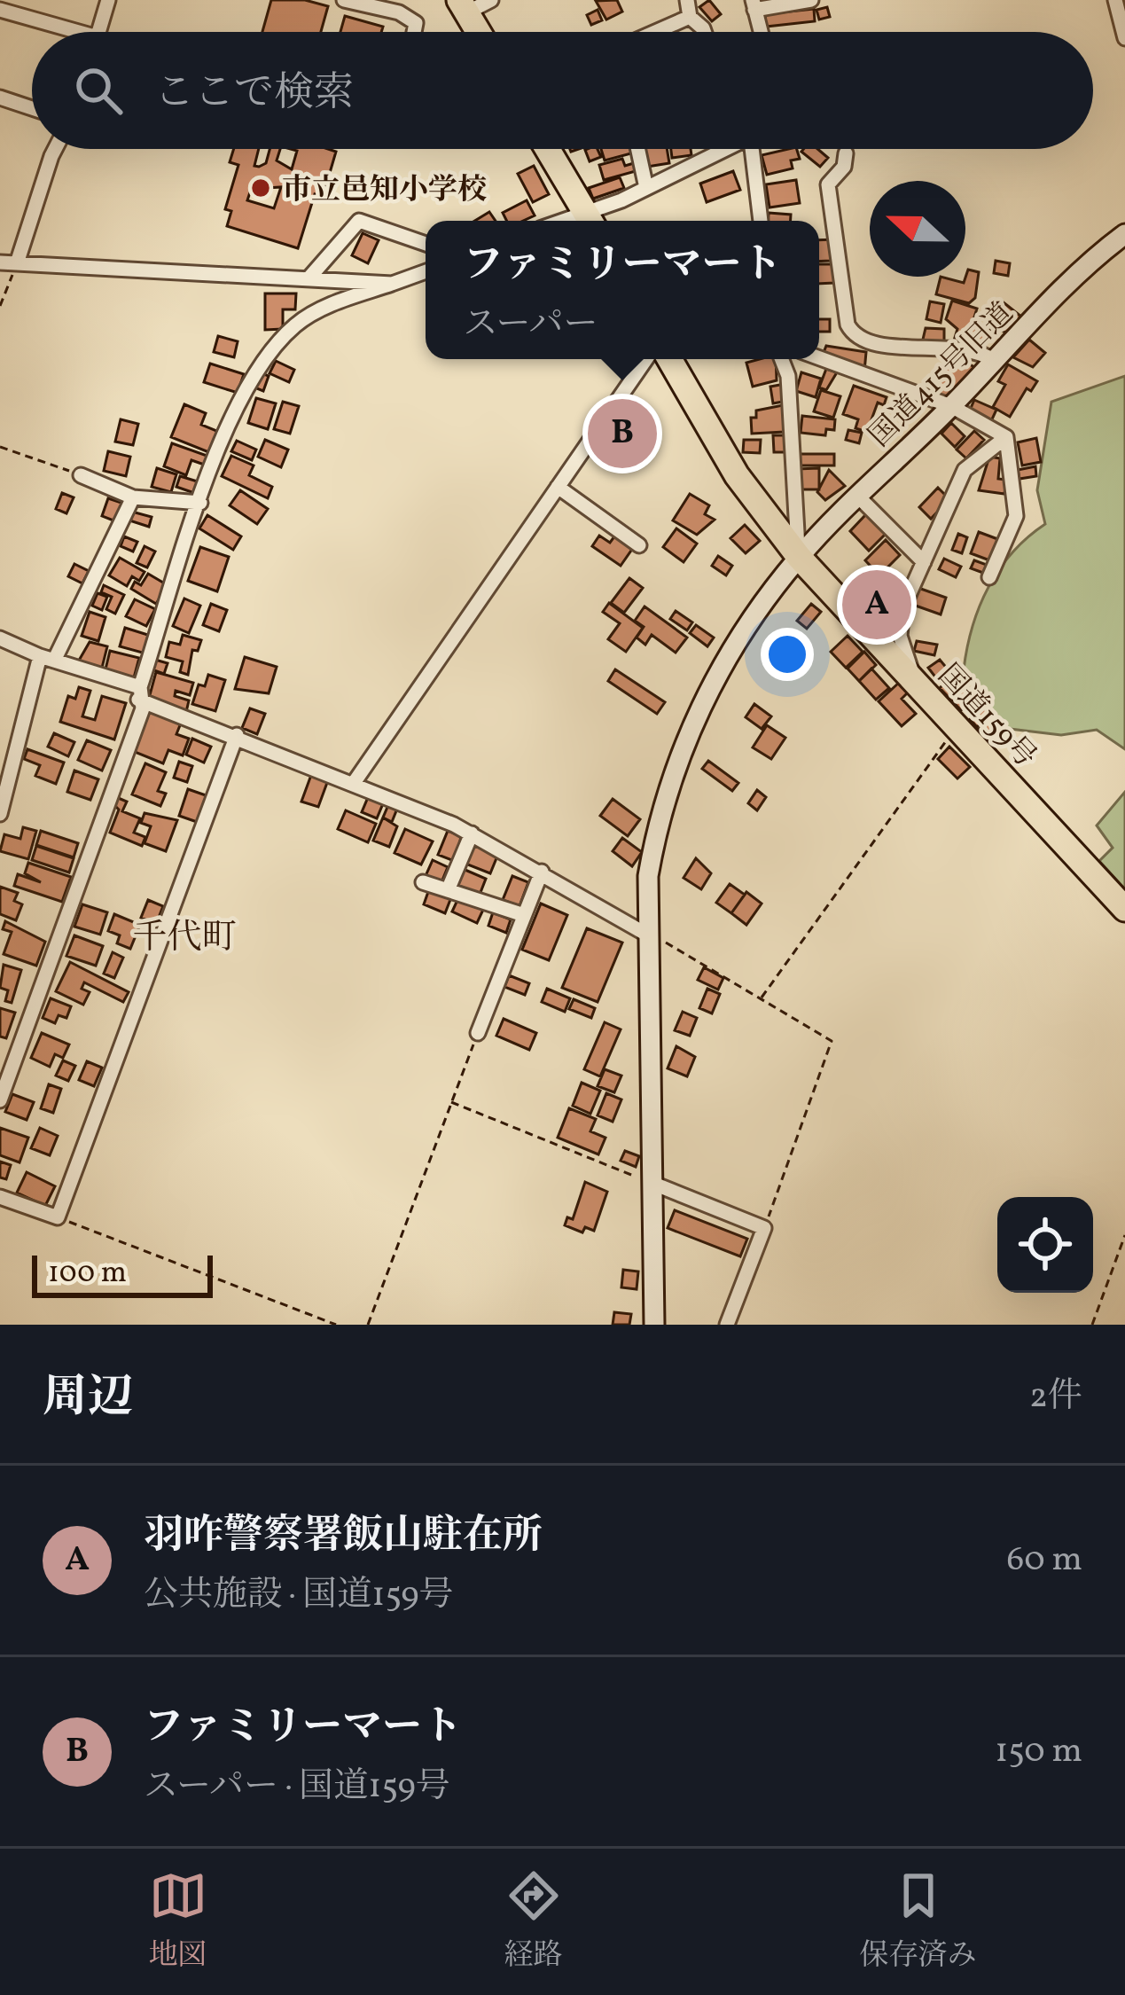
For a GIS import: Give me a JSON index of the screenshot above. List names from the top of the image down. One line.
{"streets":{"highway":["国道159号"],"street":["国道415号旧道"]},"crossings":[["国道415号旧道","国道159号"]],"districts":["千代町"],"places":["市立邑知小学校"],"scale_bar":"100 m","north":"left","page":{"search":"ここで検索","popup":["ファミリーマート","スーパー"],"pins":["B","A"],"scale":"100 m","heading":["周辺","2件"],"list":[{"mark":"A","name":"羽咋警察署飯山駐在所","note":"公共施設 · 国道159号","value":"60 m"},{"mark":"B","name":"ファミリーマート","note":"スーパー · 国道159号","value":"150 m"}],"nav":["地図","経路","保存済み"]}}
